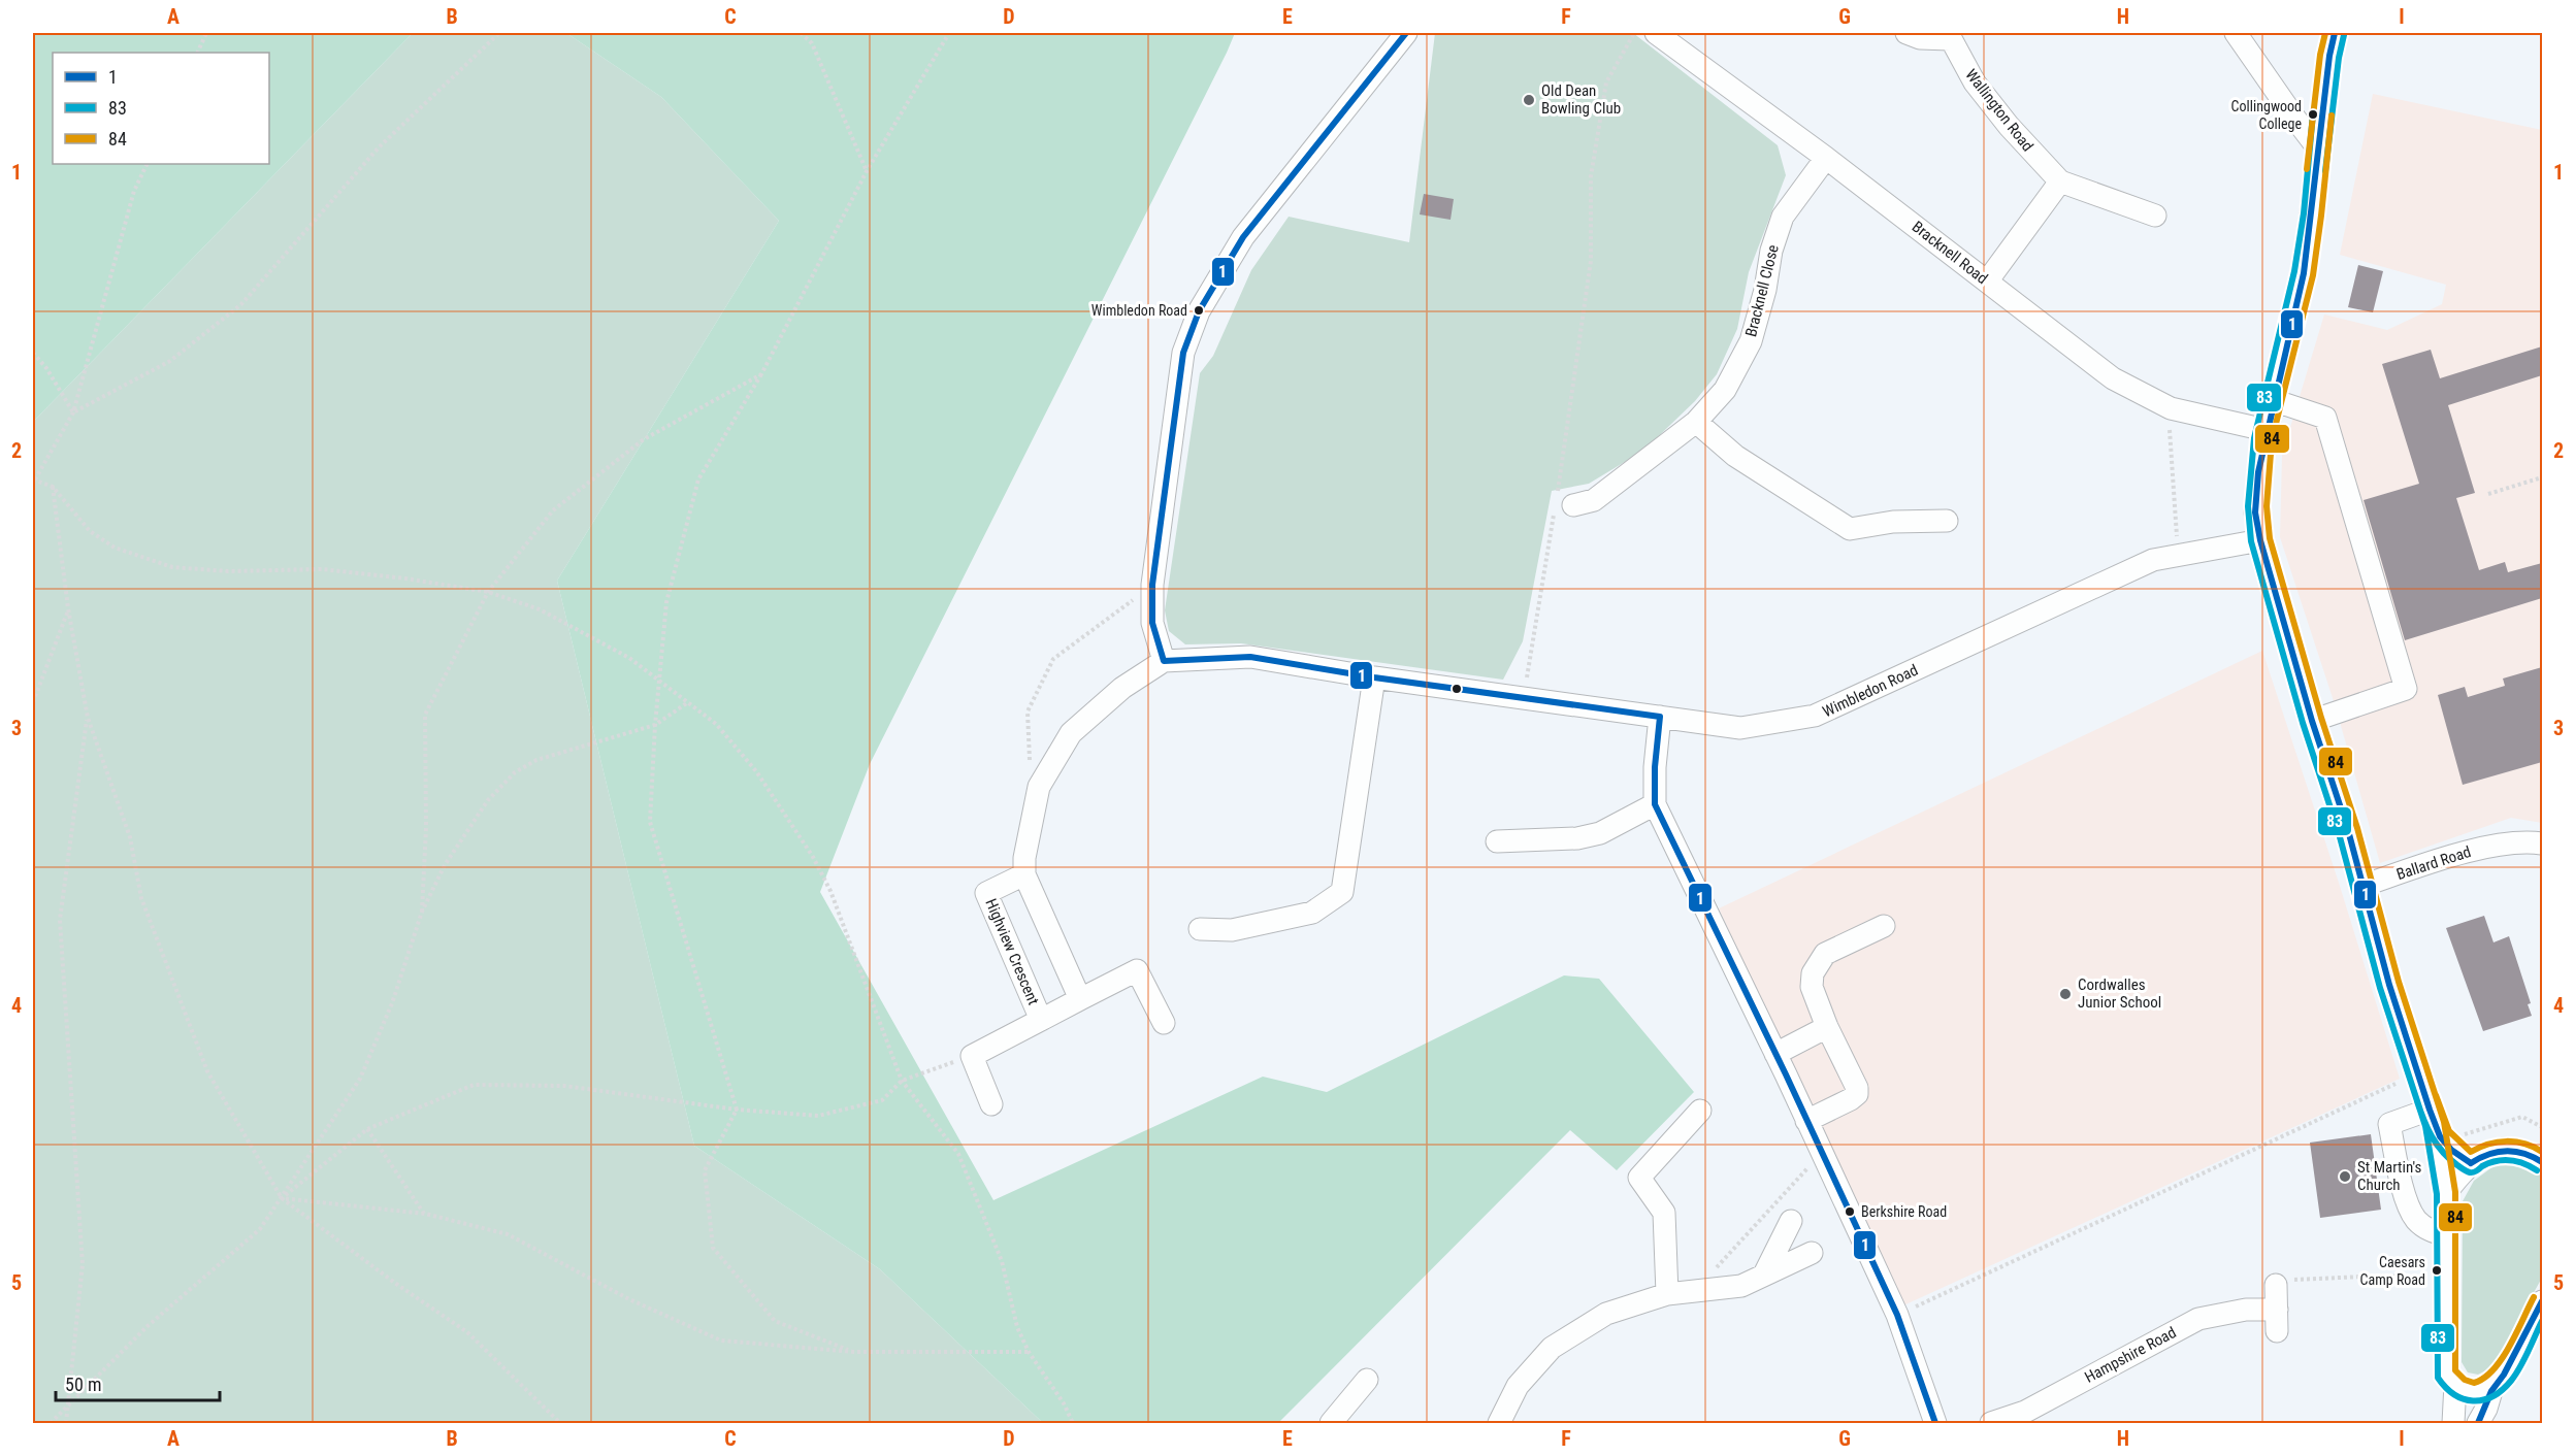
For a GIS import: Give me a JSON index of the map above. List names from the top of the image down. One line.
{"streets":{"street":["Wallington Road","Bracknell Road","Bracknell Close","Wimbledon Road","Ballard Road","Highview Crescent","Hampshire Road"]},"crossings":[["Bracknell Road","Bracknell Close"]],"places":["Old Dean Bowling Club","Collingwood College","Wimbledon Road","Cordwalles Junior School","St Martin's Church","Berkshire Road","Caesars Camp Road"],"lines":["transit line 1","transit line 84","transit line 83"],"legend":["1","83","84"],"scale_bar":"50 m","grid":{"columns":["A","B","C","D","E","F","G","H","I"],"rows":["1","2","3","4","5"]}}
